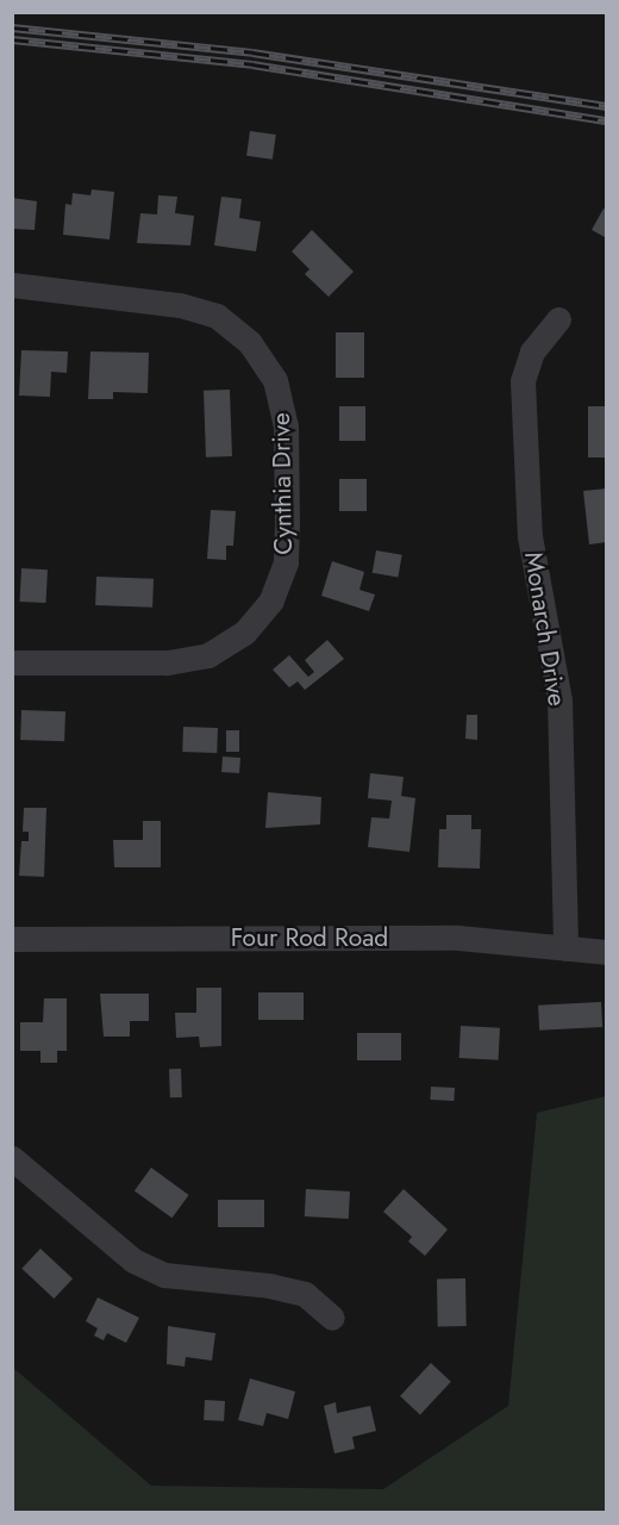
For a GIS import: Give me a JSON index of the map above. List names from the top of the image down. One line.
{"streets":{"street":["Cynthia Drive","Monarch Drive","Four Rod Road"]},"crossings":[["Monarch Drive","Four Rod Road"]]}
